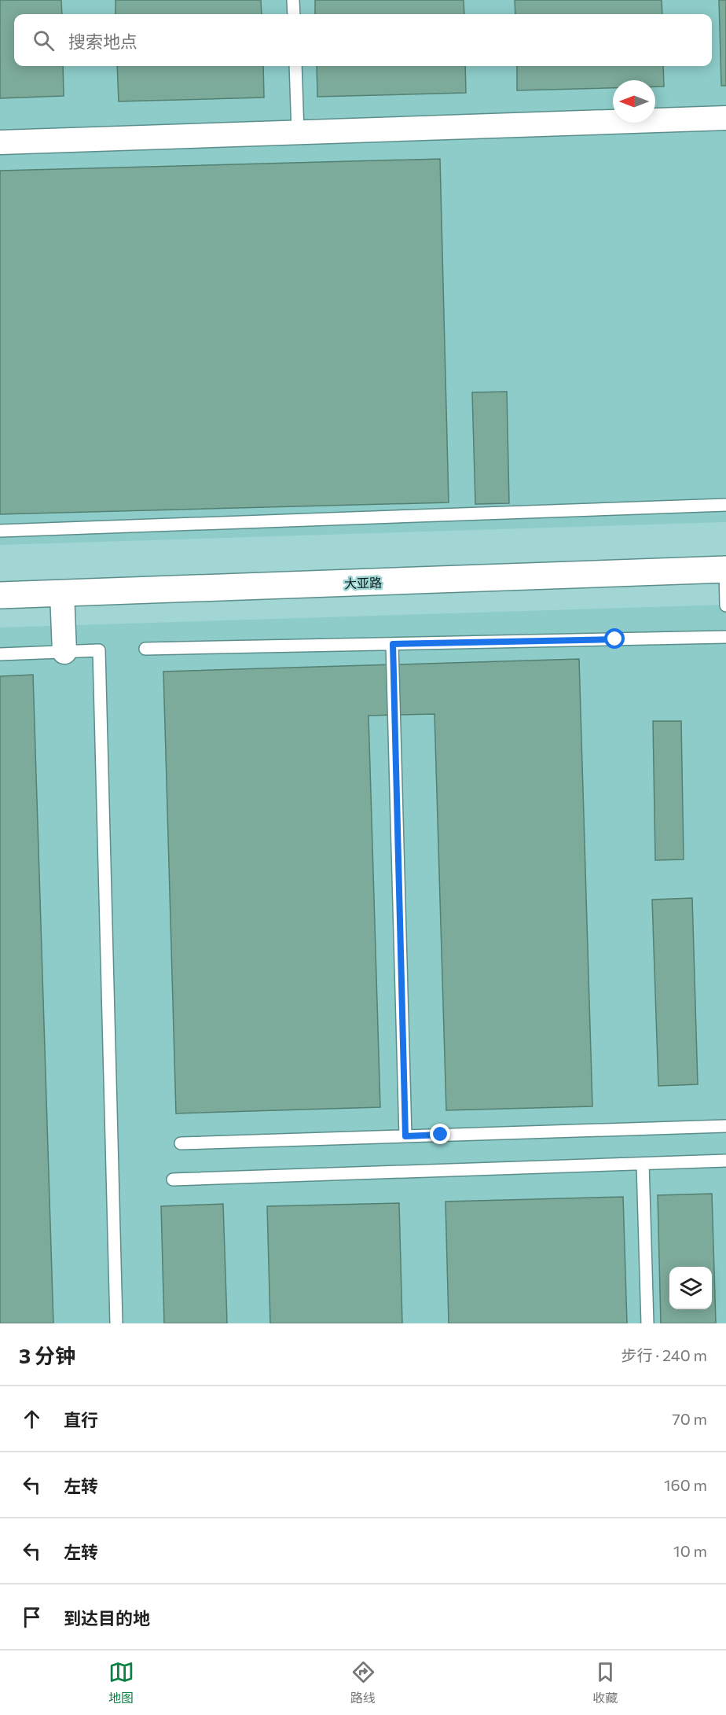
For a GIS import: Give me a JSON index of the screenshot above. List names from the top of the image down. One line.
{"streets":{"street":["大亚路"]},"north":"left","page":{"search":"搜索地点","heading":["3 分钟","步行 · 240 m"],"list":[["直行","70 m"],["左转","160 m"],["左转","10 m"],"到达目的地"],"nav":["地图","路线","收藏"]}}
